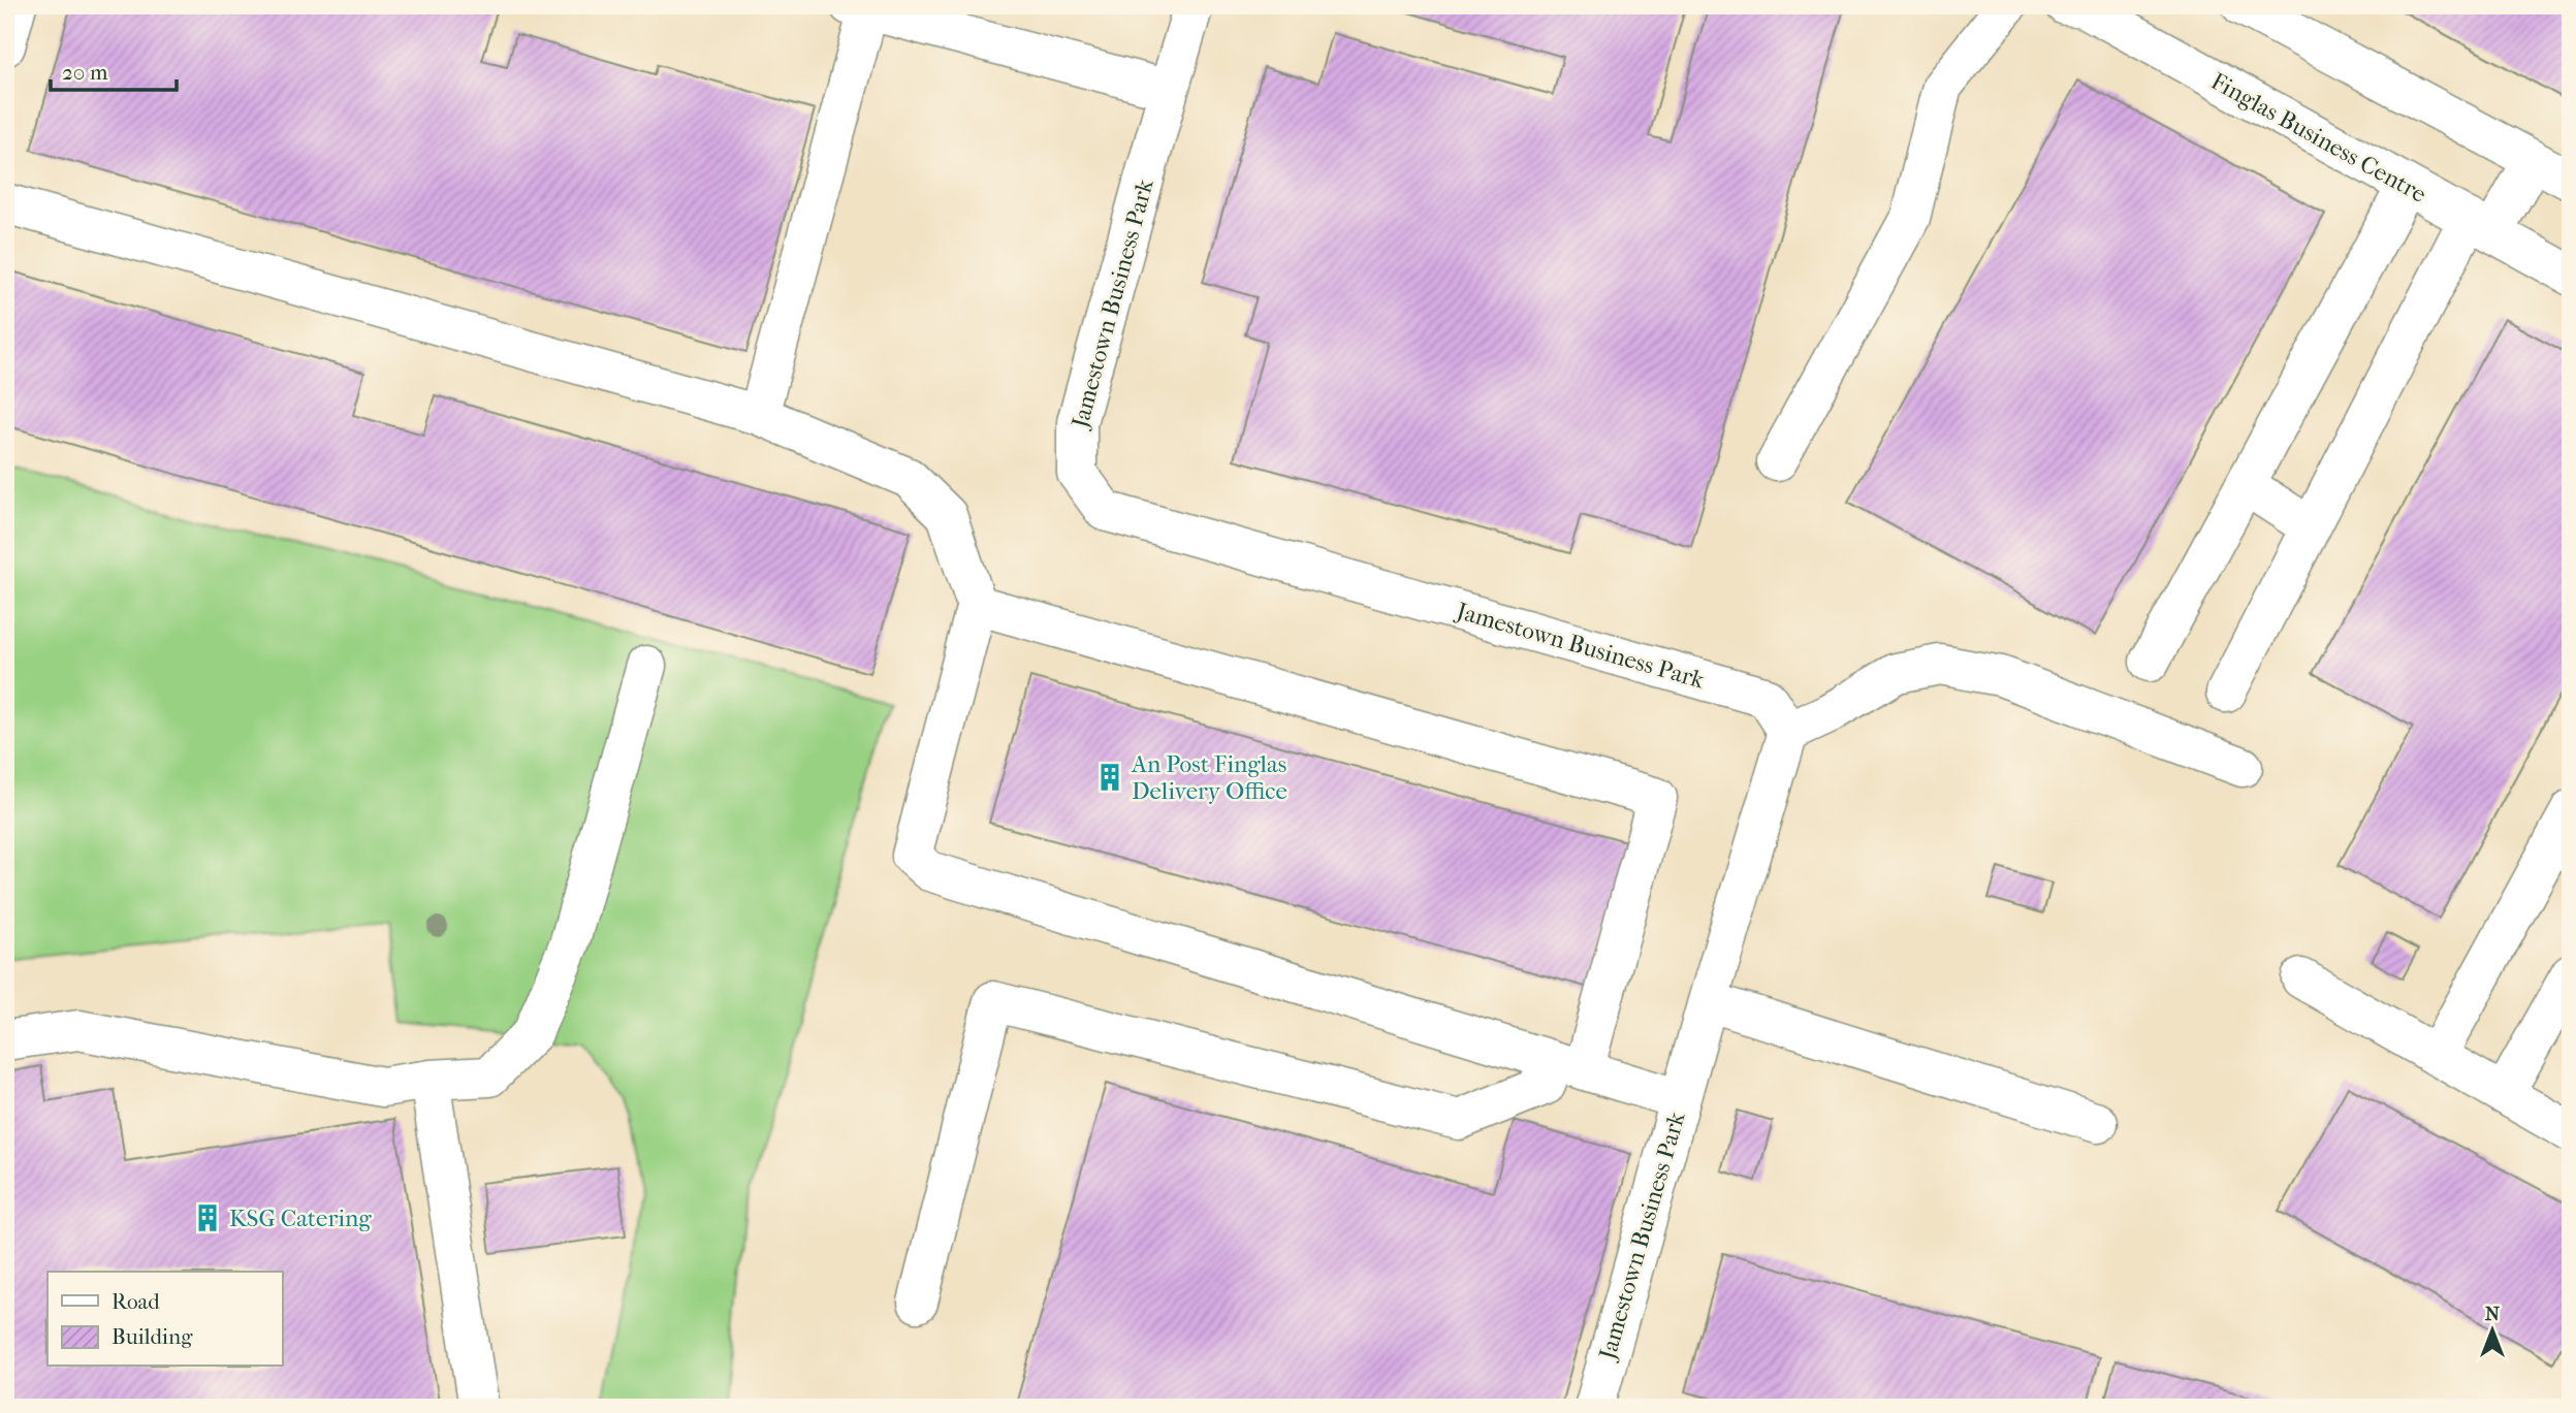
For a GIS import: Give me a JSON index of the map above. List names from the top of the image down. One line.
{"streets":{"street":["Finglas Business Centre","Jamestown Business Park"]},"places":{"building":["An Post Finglas Delivery Office","KSG Catering"]},"legend":["Road","Building"],"scale_bar":"20 m","north":"top"}
